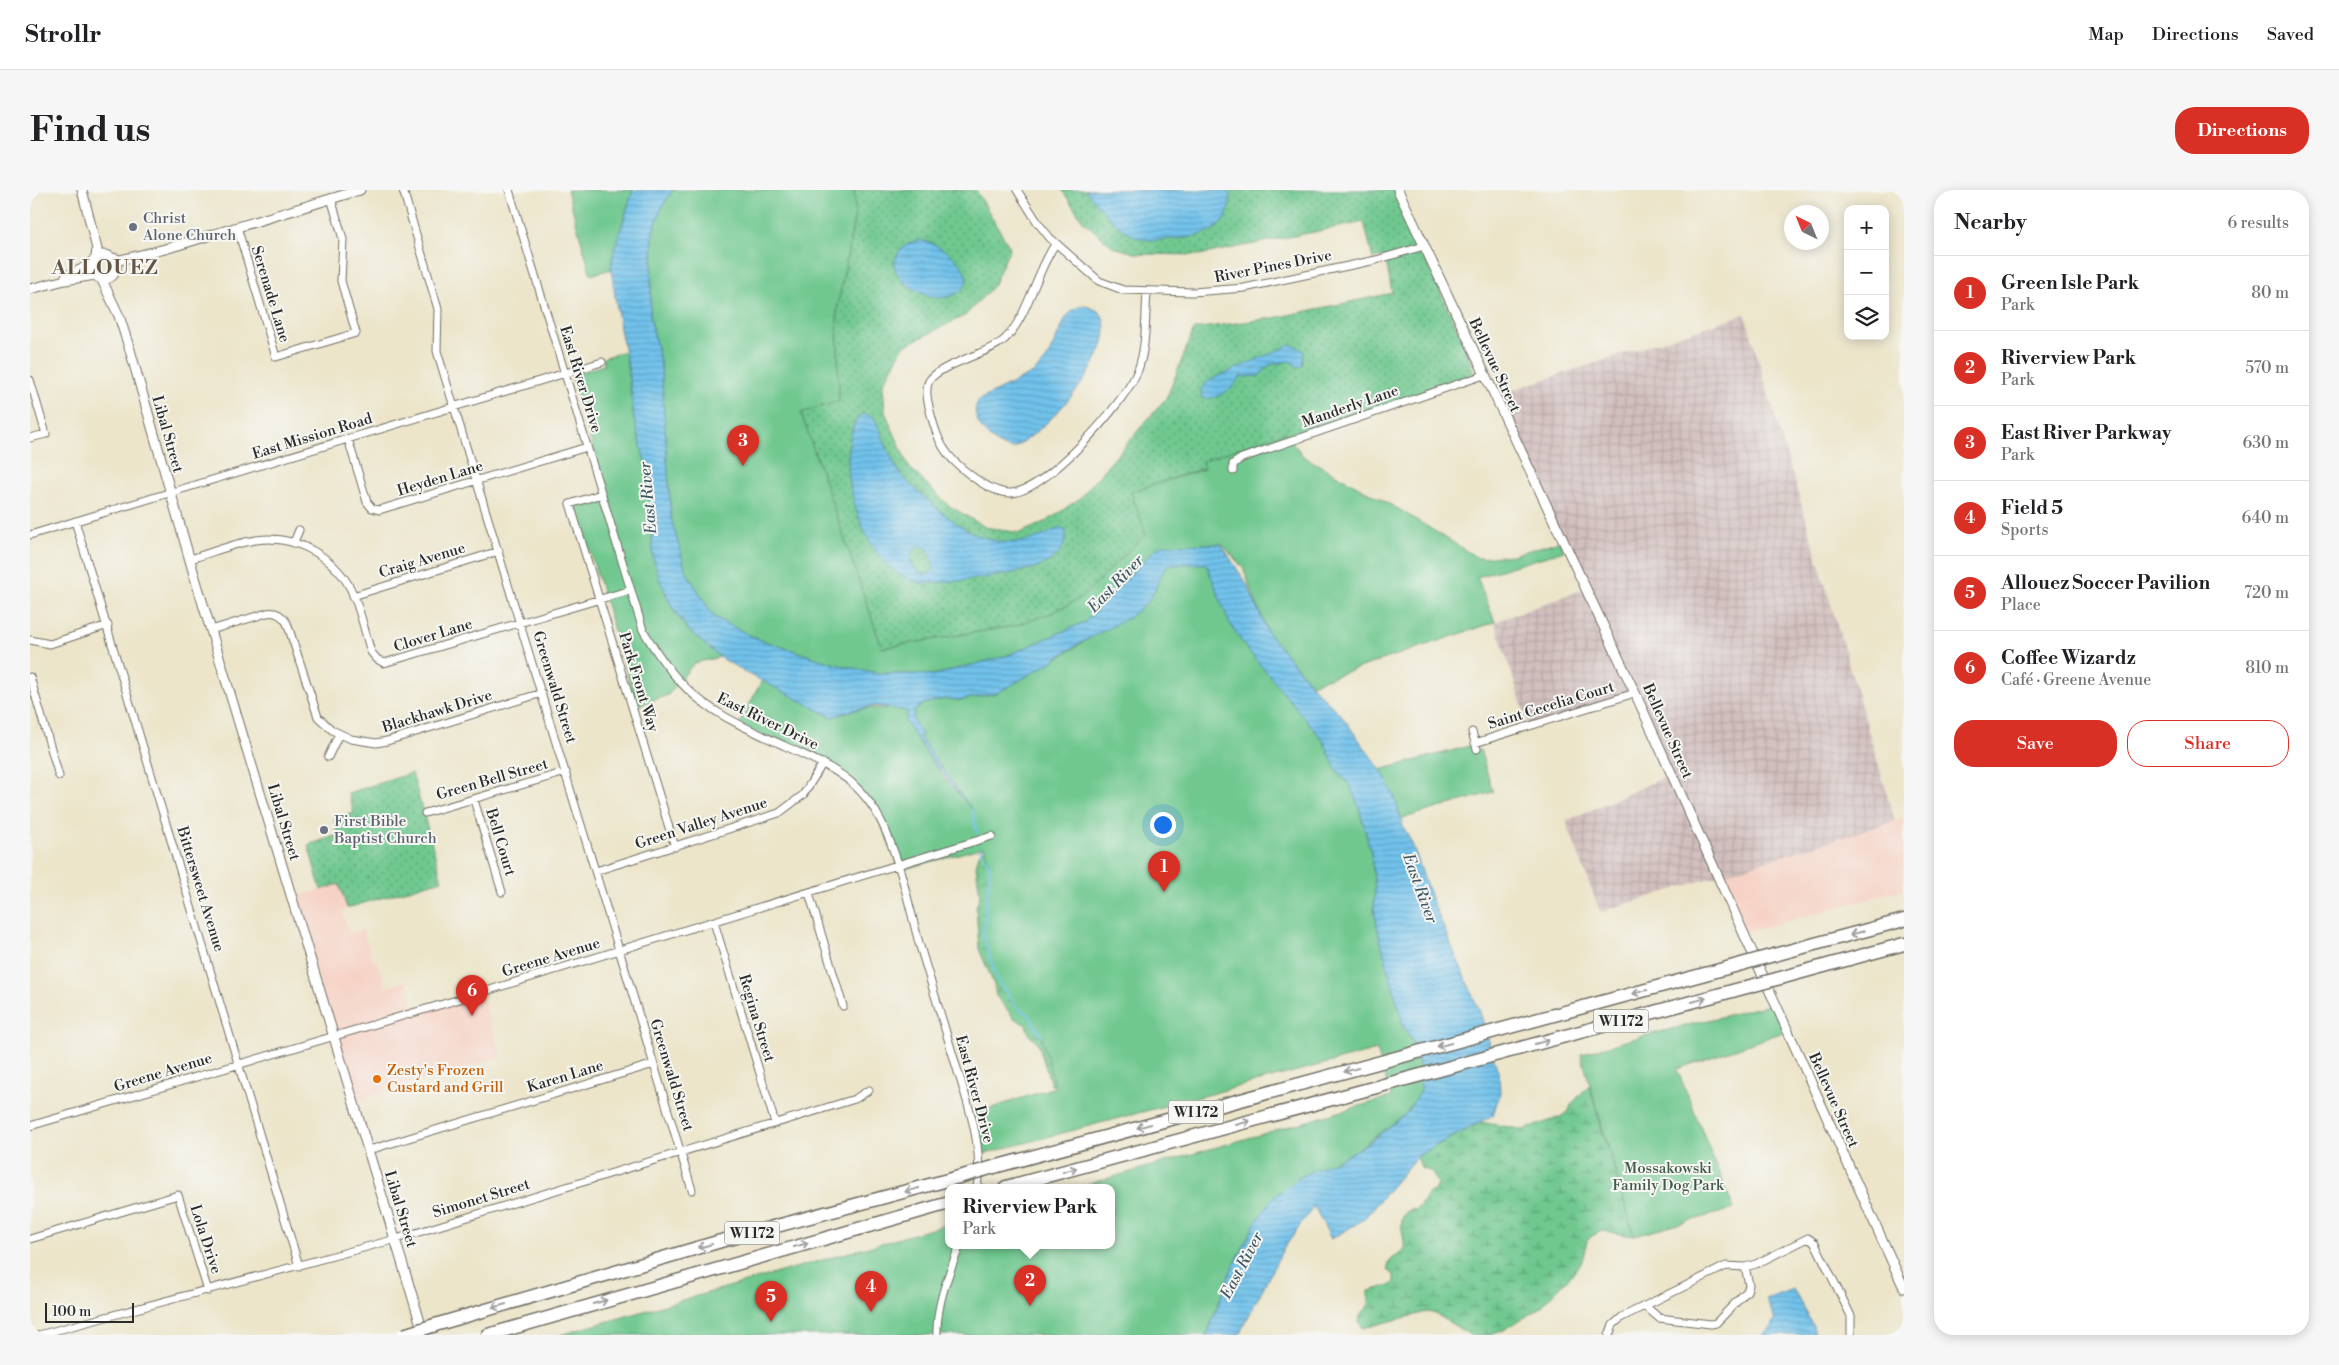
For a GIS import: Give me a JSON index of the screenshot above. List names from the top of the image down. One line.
{"streets":{"highway":["WI 172"],"street":["River Pines Drive","Serenade Lane","Bellevue Street","East River Drive","Manderly Lane","Libal Street","East Mission Road","Heyden Lane","Craig Avenue","Clover Lane","Park Front Way","Greenwald Street","Saint Cecelia Court","Blackhawk Drive","Green Bell Street","Green Valley Avenue","Bell Court","Bittersweet Avenue","Greene Avenue","Regina Street","Karen Lane","Simonet Street","Lola Drive"]},"crossings":[["River Pines Drive","Bellevue Street"],["Bellevue Street","Manderly Lane"],["Bellevue Street","Saint Cecelia Court"],["East River Drive","East Mission Road"],["East River Drive","Heyden Lane"],["East River Drive","Clover Lane"],["East River Drive","Park Front Way"],["East River Drive","Green Valley Avenue"],["East River Drive","Greene Avenue"],["Libal Street","East Mission Road"],["Libal Street","Clover Lane"],["Libal Street","Blackhawk Drive"],["Libal Street","Greene Avenue"],["Libal Street","Karen Lane"],["Libal Street","Simonet Street"],["East Mission Road","Heyden Lane"],["East Mission Road","Greenwald Street"],["East Mission Road","Bittersweet Avenue"],["Heyden Lane","Greenwald Street"],["Craig Avenue","Clover Lane"],["Craig Avenue","Greenwald Street"],["Clover Lane","Park Front Way"],["Clover Lane","Greenwald Street"],["Park Front Way","Green Valley Avenue"],["Greenwald Street","Blackhawk Drive"],["Greenwald Street","Green Bell Street"],["Greenwald Street","Green Valley Avenue"],["Greenwald Street","Greene Avenue"],["Greenwald Street","Karen Lane"],["Greenwald Street","Simonet Street"],["Green Bell Street","Bell Court"],["Bittersweet Avenue","Greene Avenue"],["Bittersweet Avenue","Simonet Street"],["Greene Avenue","Regina Street"],["Regina Street","Simonet Street"],["Simonet Street","Lola Drive"]],"districts":["ALLOUEZ"],"water":["East River"],"parks":["Mossakowski Family Dog Park"],"places":["Christ Alone Church","First Bible Baptist Church","Zesty's Frozen Custard and Grill"],"scale_bar":"100 m","north":"top left","page":{"header":"Strollr","nav":["Map","Directions","Saved"],"buttons":["Directions",["Save","Share"]],"title":"Find us","heading":["Nearby","6 results"],"map_buttons":["+","−"],"list":[{"mark":"1","name":"Green Isle Park","note":"Park","value":"80 m"},{"mark":"2","name":"Riverview Park","note":"Park","value":"570 m"},{"mark":"3","name":"East River Parkway","note":"Park","value":"630 m"},{"mark":"4","name":"Field 5","note":"Sports","value":"640 m"},{"mark":"5","name":"Allouez Soccer Pavilion","note":"Place","value":"720 m"},{"mark":"6","name":"Coffee Wizardz","note":"Café · Greene Avenue","value":"810 m"}],"pins":["3","1","6","2","4","5"],"popup":["Riverview Park","Park"],"scale":"100 m"}}
